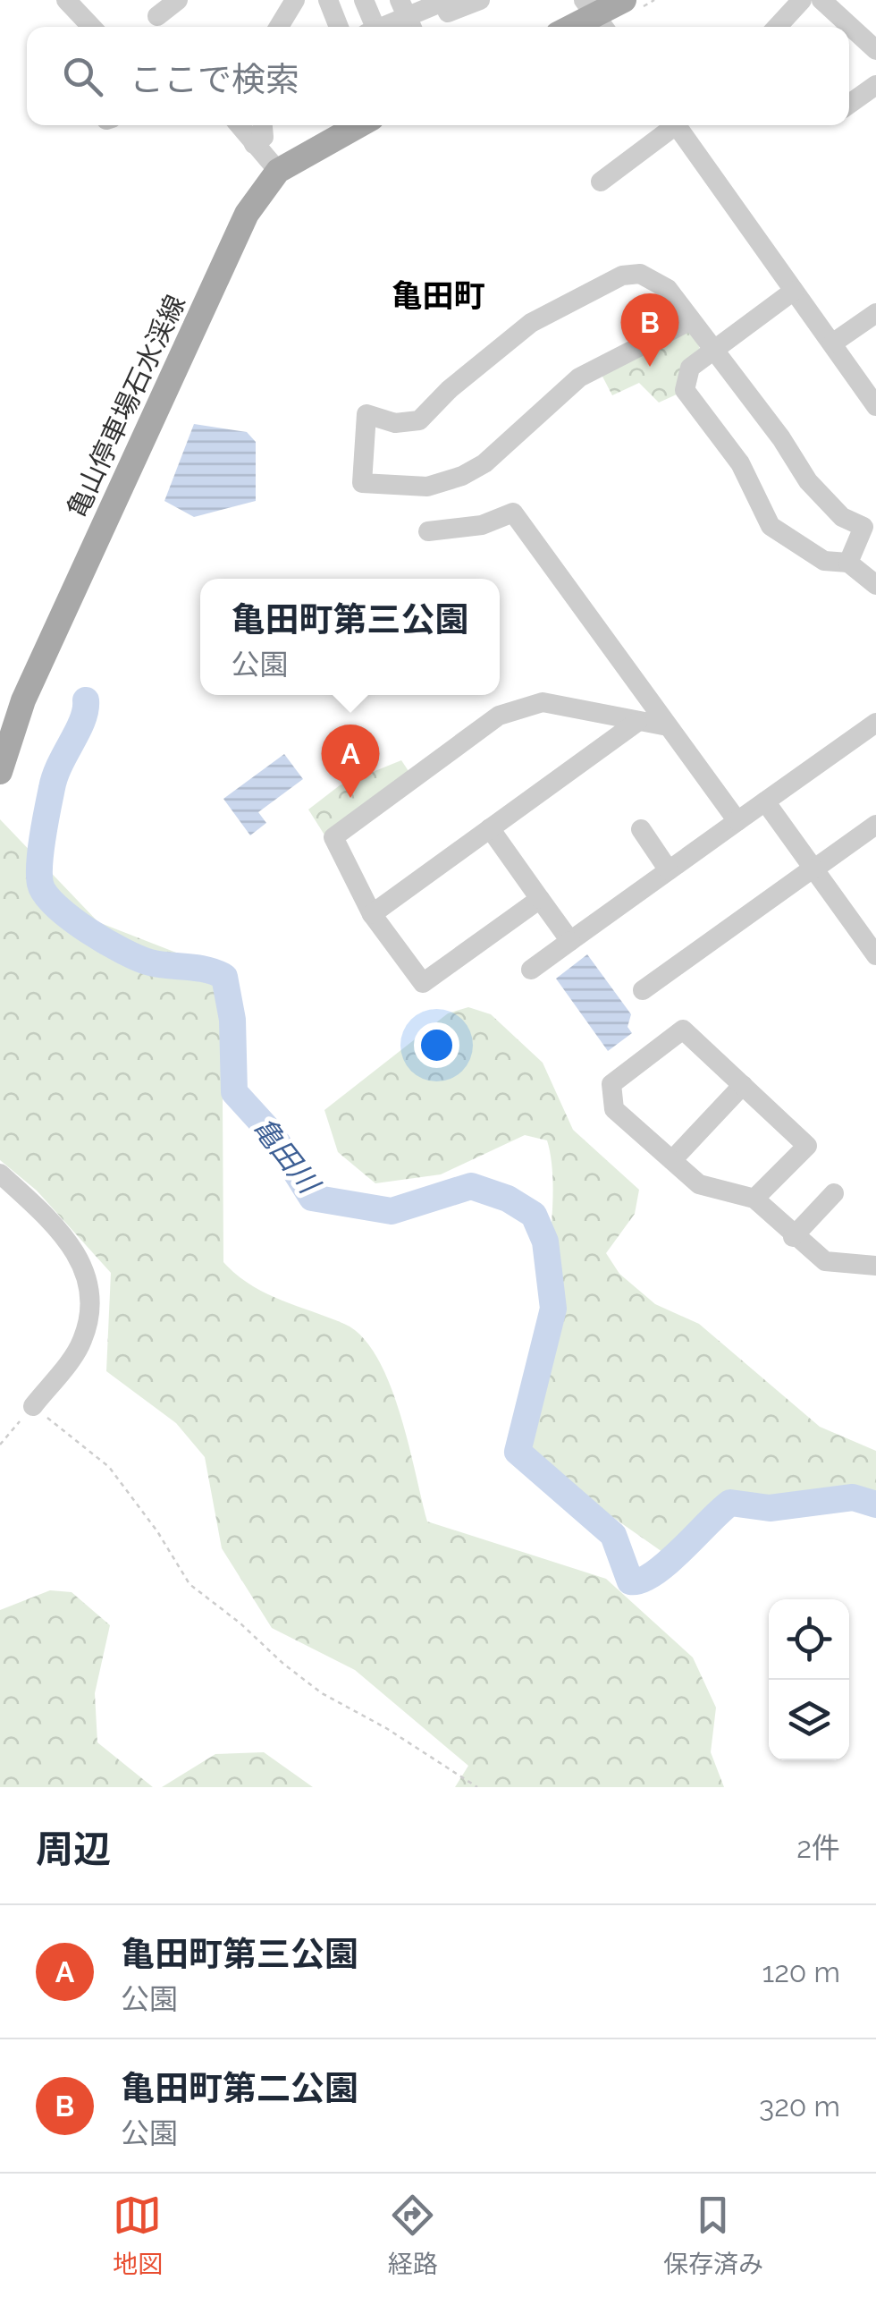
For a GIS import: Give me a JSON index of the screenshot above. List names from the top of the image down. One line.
{"streets":{"main road":["亀山停車場石水渓線"]},"districts":["亀田町"],"water":["亀田川"],"page":{"search":"ここで検索","pins":["B","A"],"popup":["亀田町第三公園","公園"],"heading":["周辺","2件"],"list":[{"mark":"A","name":"亀田町第三公園","note":"公園","value":"120 m"},{"mark":"B","name":"亀田町第二公園","note":"公園","value":"320 m"}],"nav":["地図","経路","保存済み"]}}
